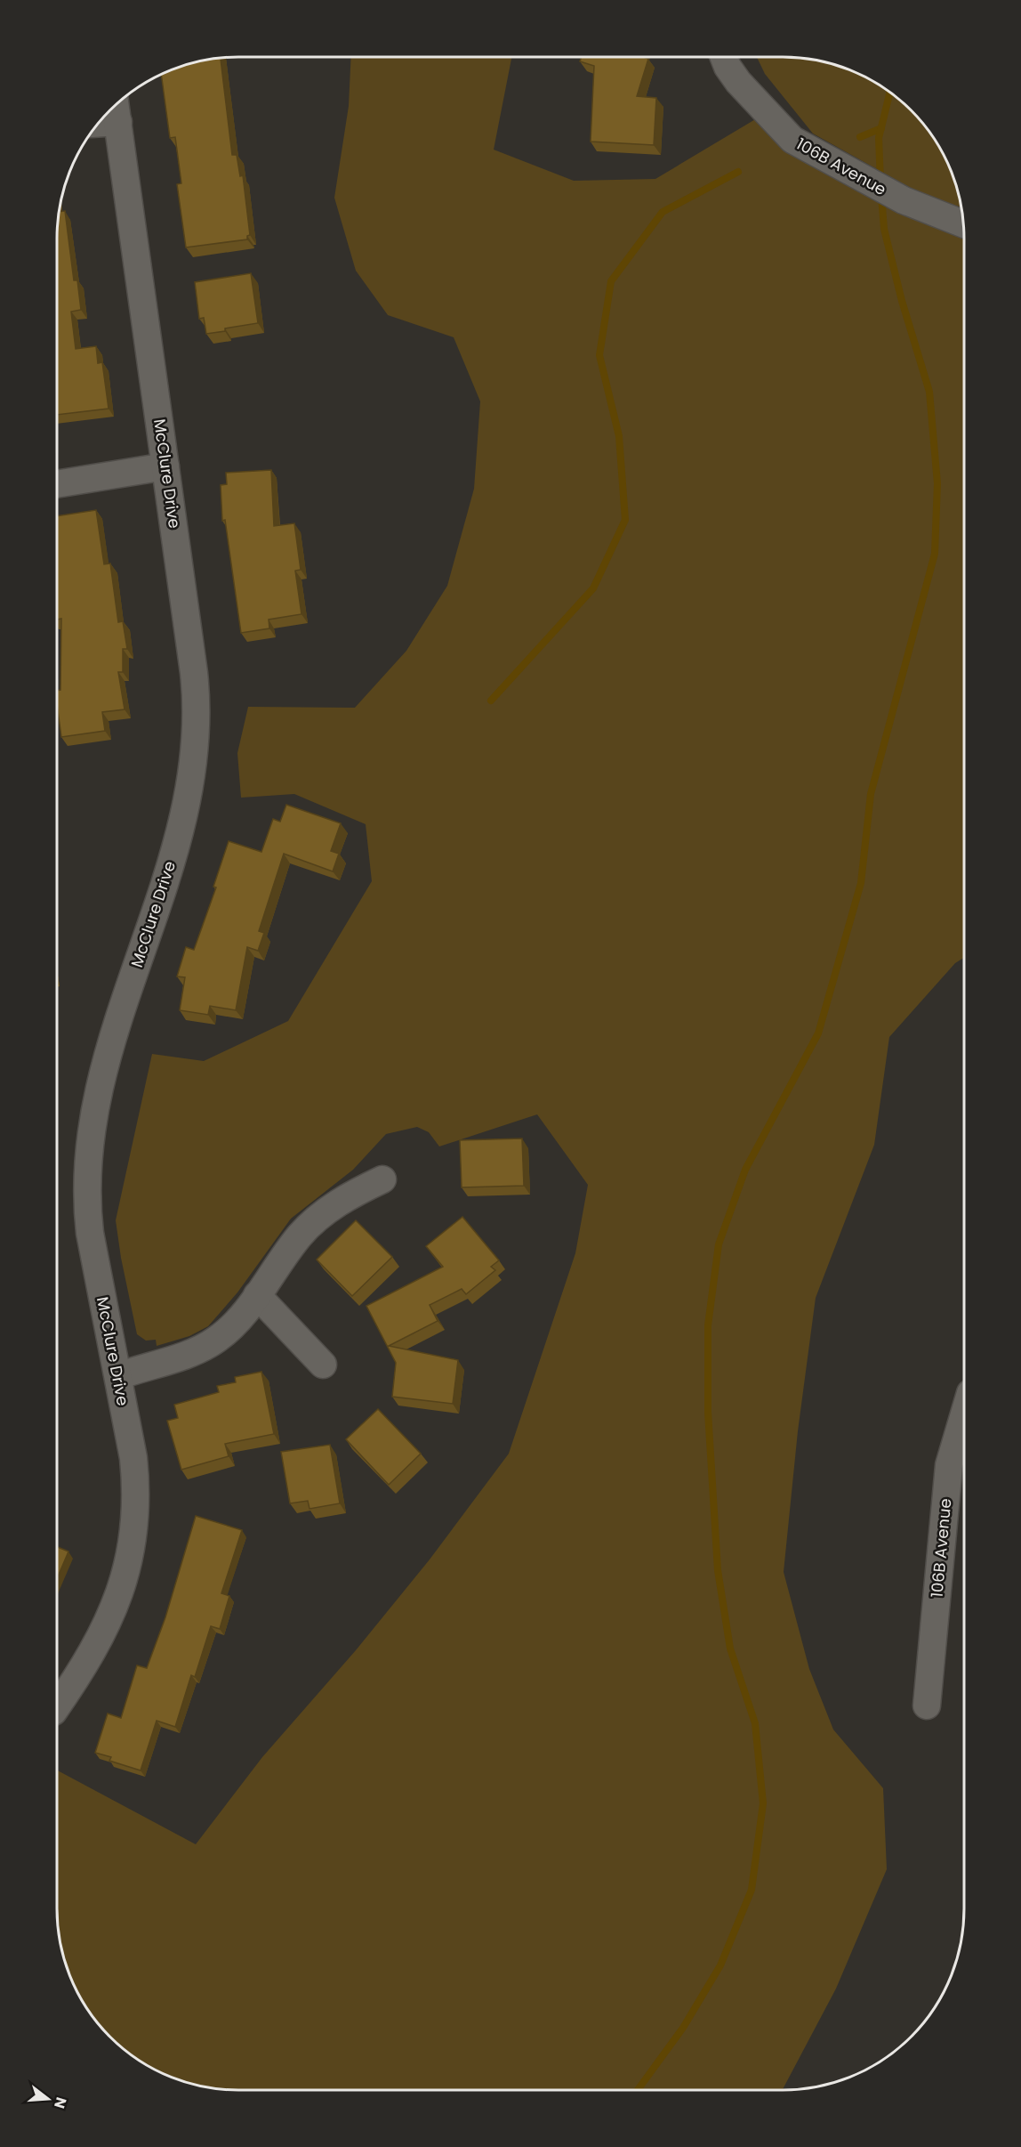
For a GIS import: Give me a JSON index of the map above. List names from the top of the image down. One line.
{"streets":{"street":["106B Avenue","McClure Drive"]},"north":"right"}
